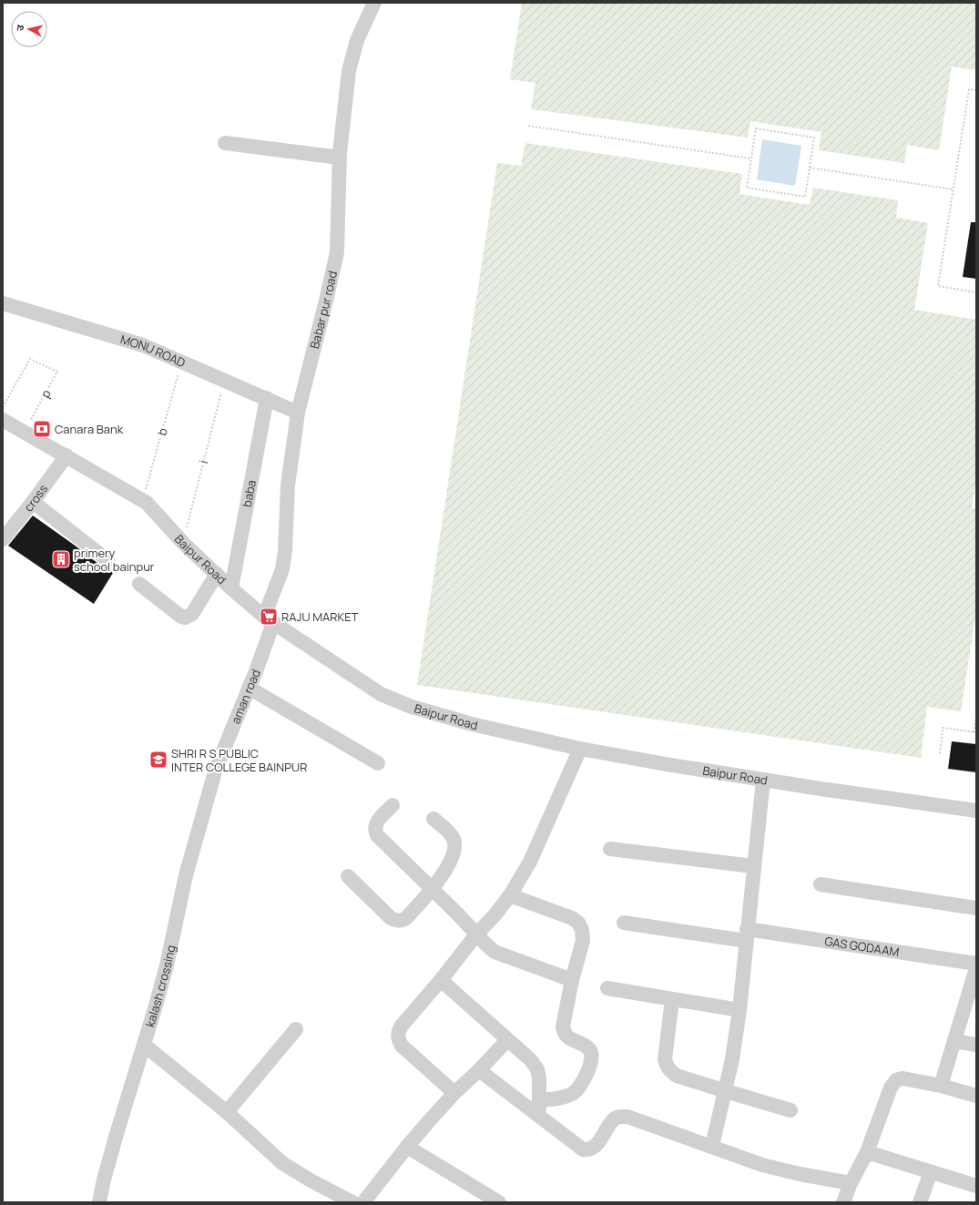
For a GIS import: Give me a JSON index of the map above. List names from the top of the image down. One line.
{"streets":{"street":["Babar pur road","MONU ROAD","baba","cross","Baipur Road","aman road","GAS GODAAM","kalash crossing"],"path":["p","b","i"]},"crossings":[["Babar pur road","MONU ROAD"],["Babar pur road","Baipur Road"],["Babar pur road","aman road"],["MONU ROAD","b"],["MONU ROAD","i"],["MONU ROAD","baba"],["p","Baipur Road"],["b","Baipur Road"],["i","Baipur Road"],["baba","Baipur Road"],["cross","Baipur Road"],["Baipur Road","aman road"],["aman road","kalash crossing"]],"places":{"bank":["Canara Bank"],"building":["primery school bainpur"],"supermarket":["RAJU MARKET"],"school or university":["SHRI R S PUBLIC INTER COLLEGE BAINPUR"]},"north":"left"}
